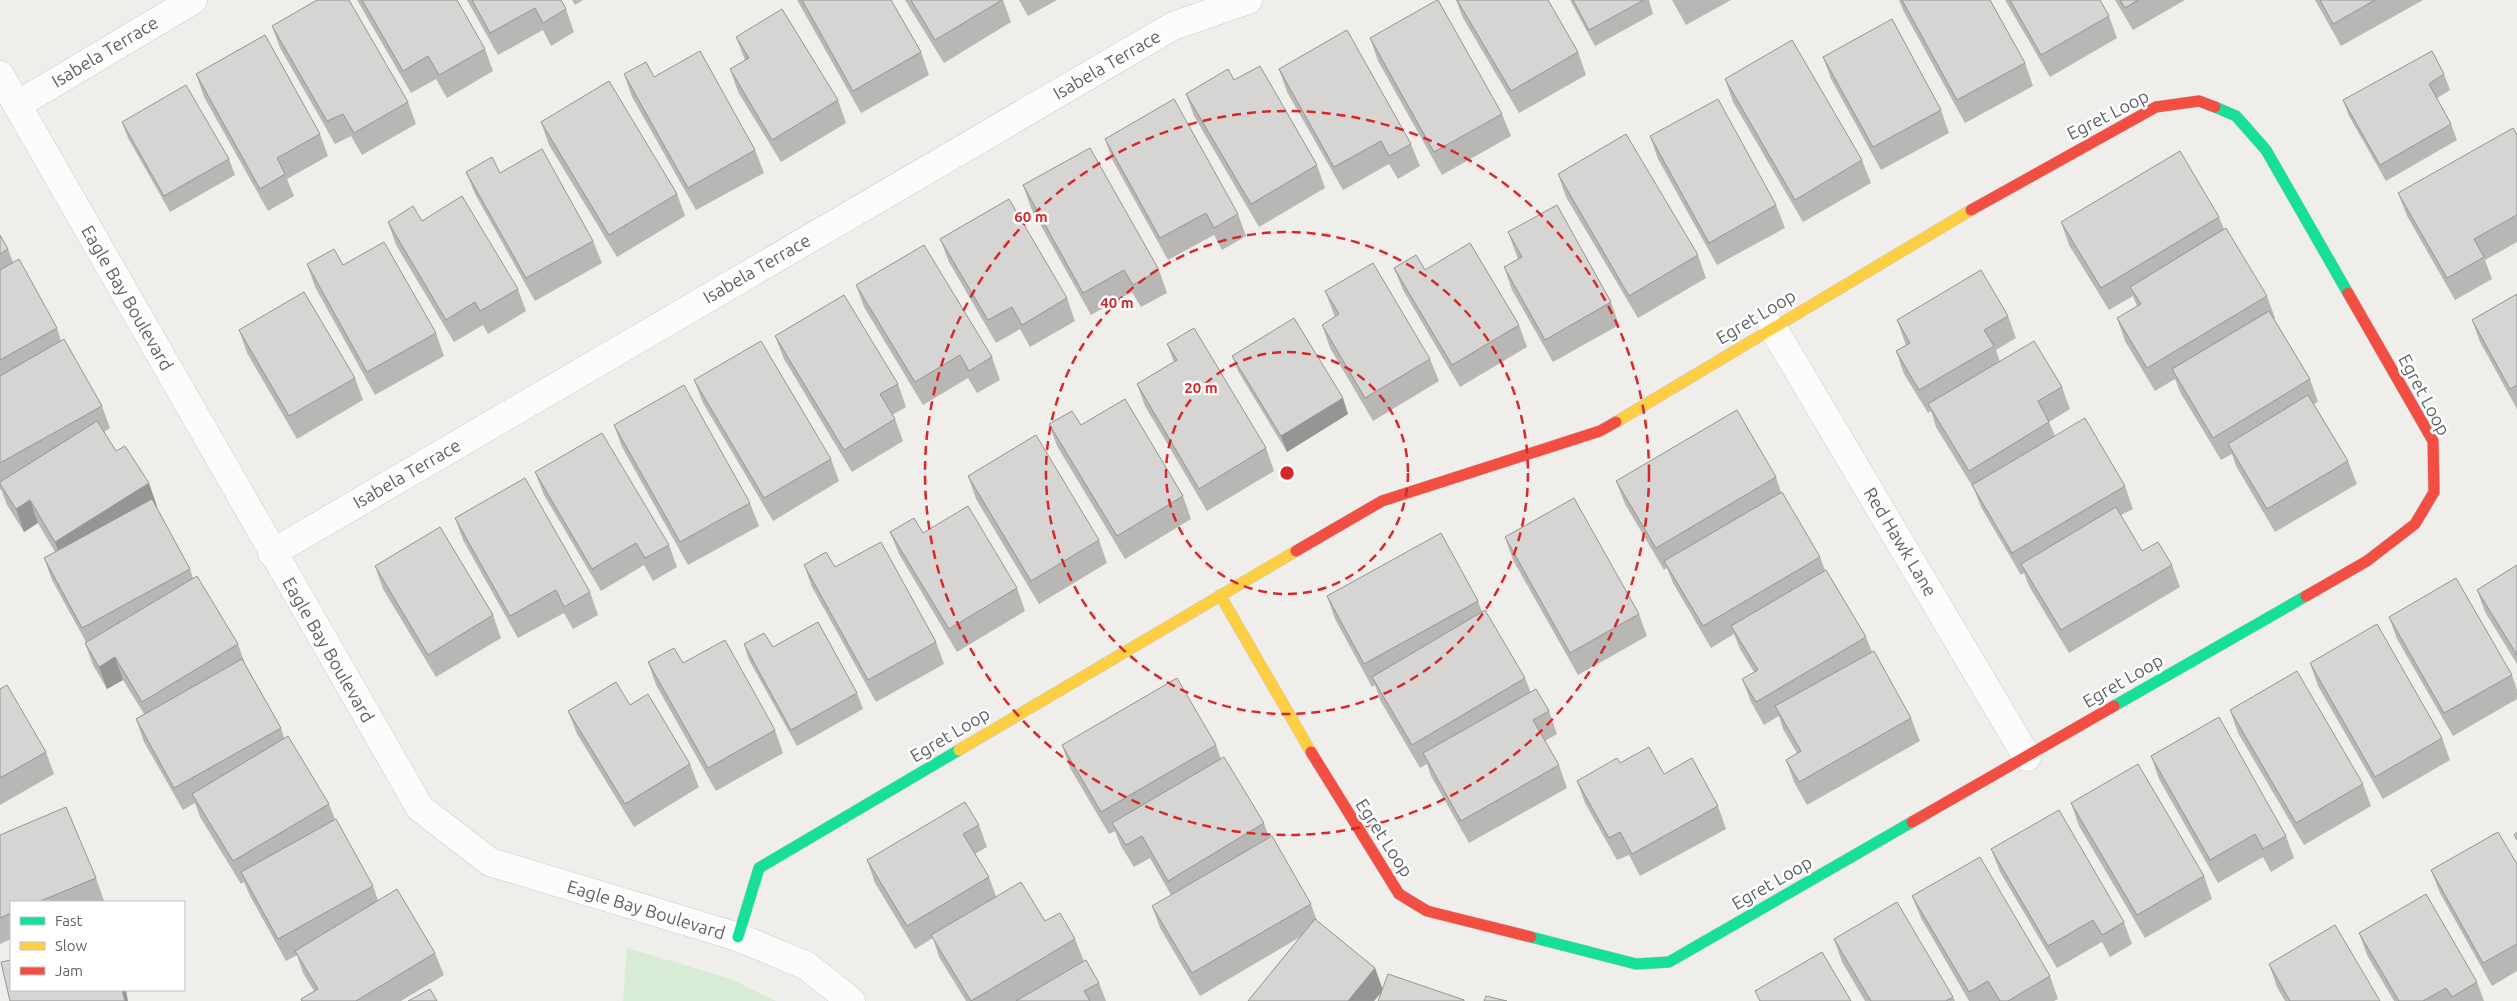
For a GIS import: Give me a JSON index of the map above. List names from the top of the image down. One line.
{"streets":{"street":["Isabela Terrace","Egret Loop","Eagle Bay Boulevard","Red Hawk Lane"]},"crossings":[["Isabela Terrace","Eagle Bay Boulevard"],["Egret Loop","Eagle Bay Boulevard"],["Egret Loop","Red Hawk Lane"]],"legend":["Fast","Slow","Jam"],"rings":["60 m","40 m","20 m"]}
